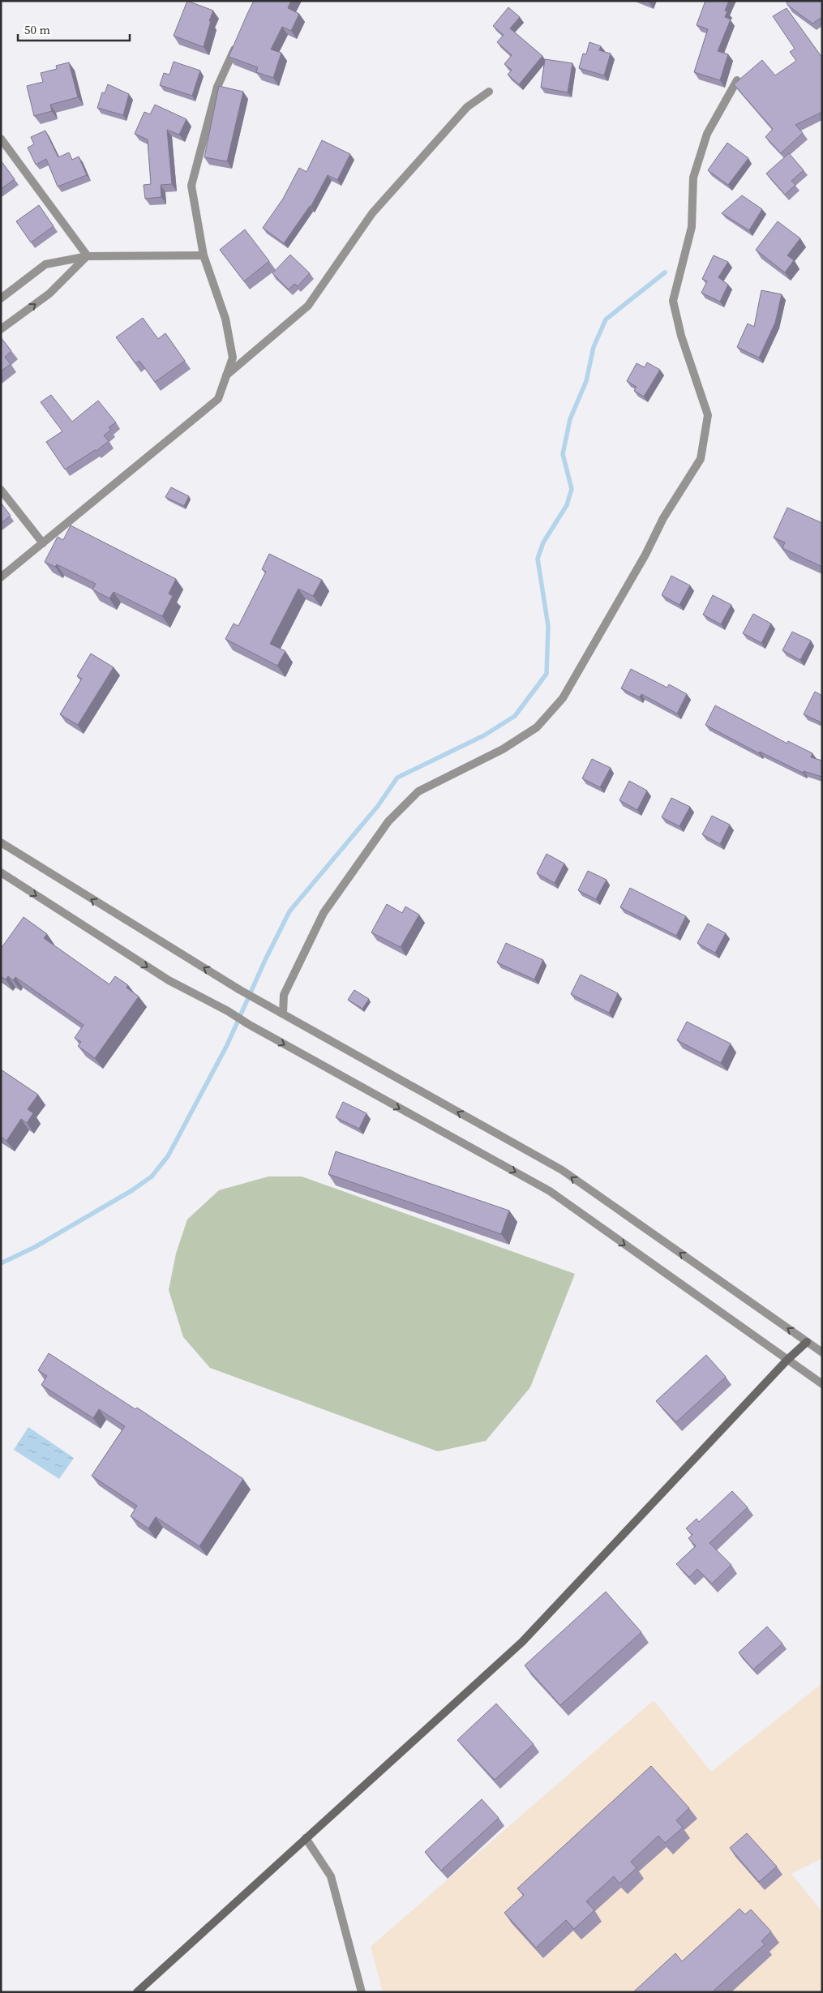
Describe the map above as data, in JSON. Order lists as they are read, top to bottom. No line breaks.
{"scale_bar":"50 m"}
